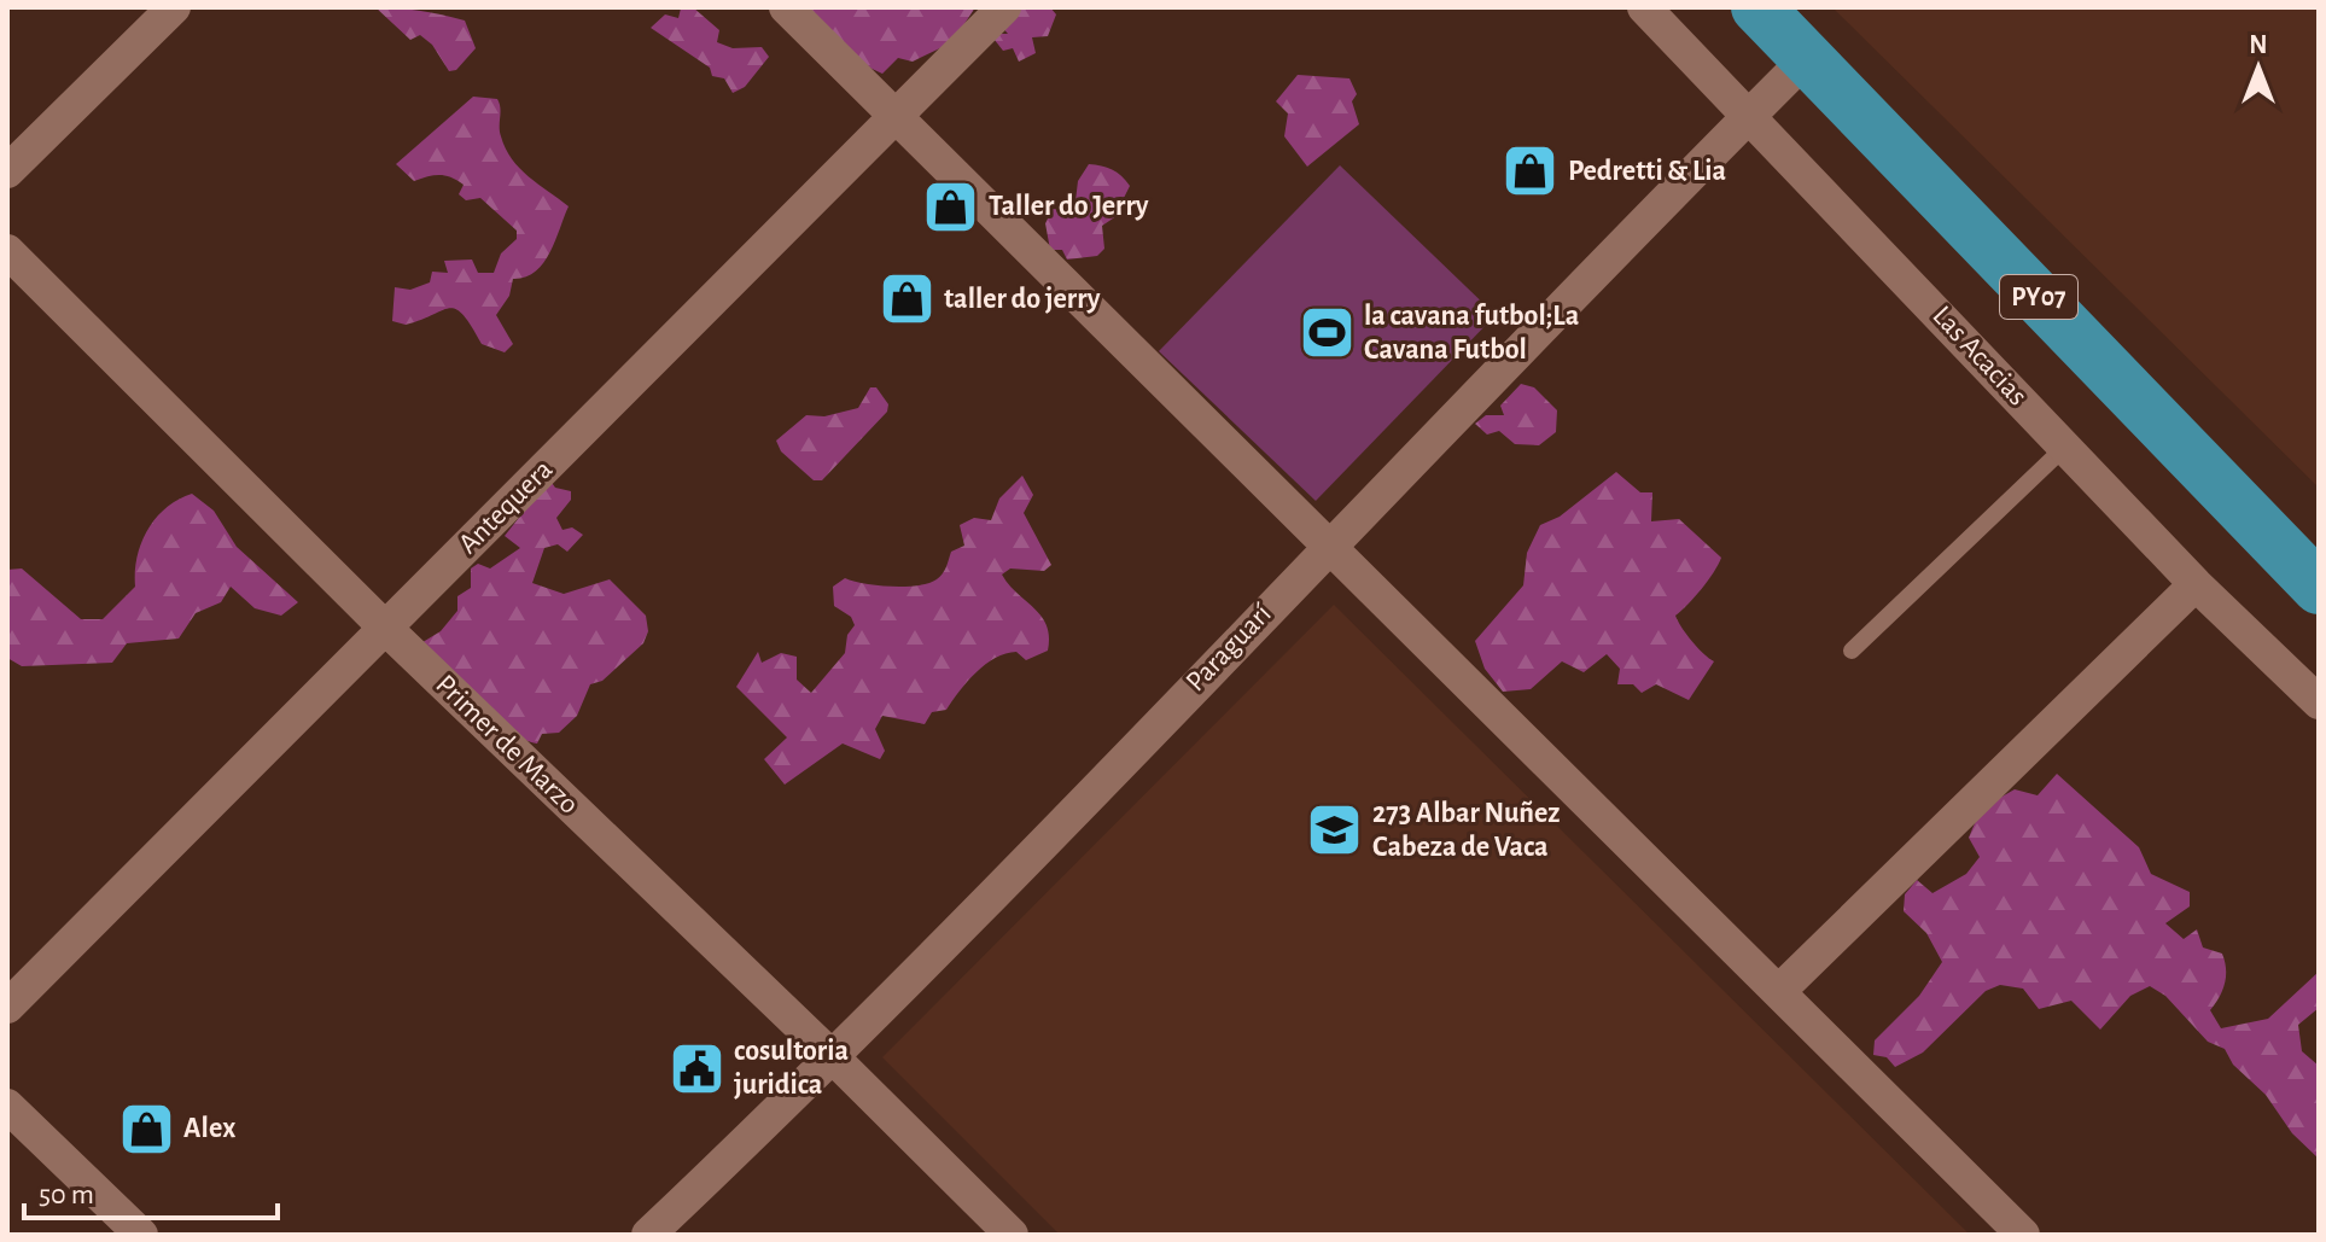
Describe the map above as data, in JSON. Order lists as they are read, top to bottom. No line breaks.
{"streets":{"highway":["PY07"],"street":["Las Acacias","Antequera","Paraguarí","Primer de Marzo"]},"crossings":[["PY07","Paraguarí"],["Las Acacias","Paraguarí"],["Antequera","Primer de Marzo"],["Paraguarí","Primer de Marzo"]],"places":{"shop":["Pedretti & Lia","Taller do Jerry","taller do jerry","Alex"],"sports":["la cavana futbol;La Cavana Futbol"],"school or university":["273 Albar Nuñez Cabeza de Vaca"],"public building":["cosultoria juridica"]},"scale_bar":"50 m","north":"top"}
